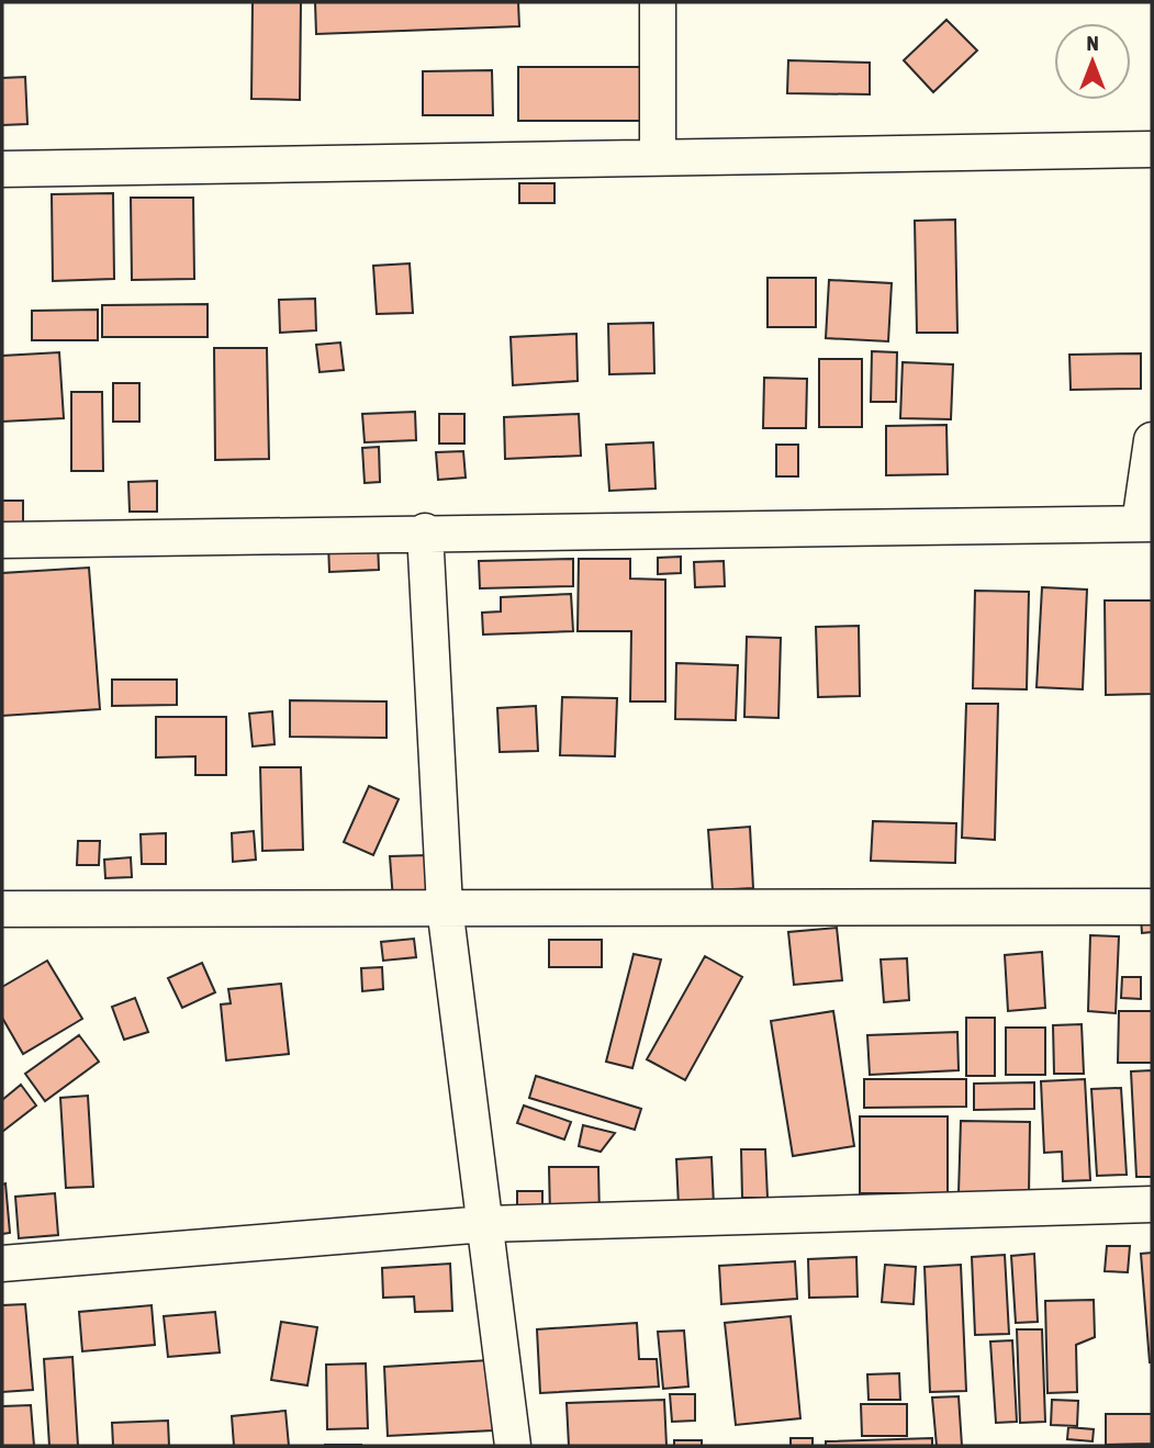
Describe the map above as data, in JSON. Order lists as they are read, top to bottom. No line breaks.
{"north":"top"}
